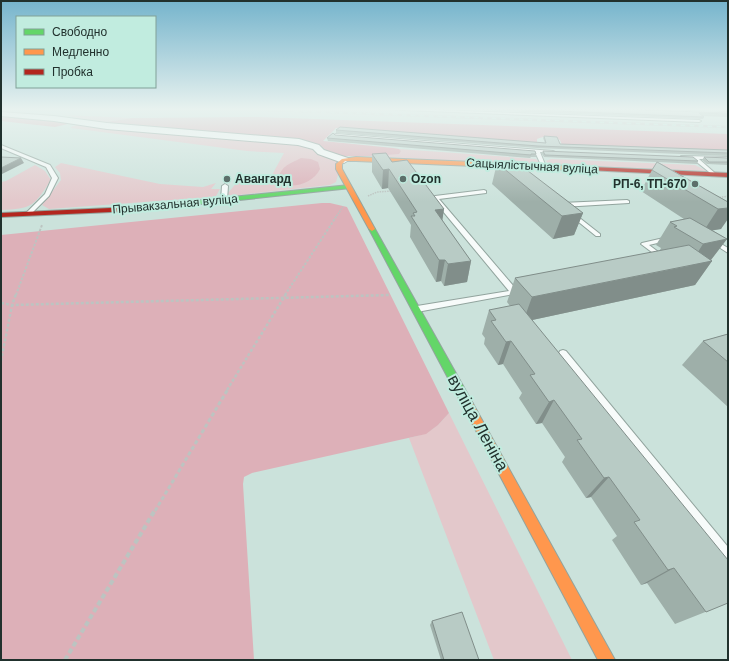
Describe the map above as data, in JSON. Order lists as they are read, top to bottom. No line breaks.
{"streets":{"street":["Сацыялістычная вуліца","Прывакзальная вуліца","вуліца Леніна"]},"crossings":[["Прывакзальная вуліца","вуліца Леніна"]],"places":["Авангард","Ozon","РП-6, ТП-670"],"legend":["Свободно","Медленно","Пробка"]}
